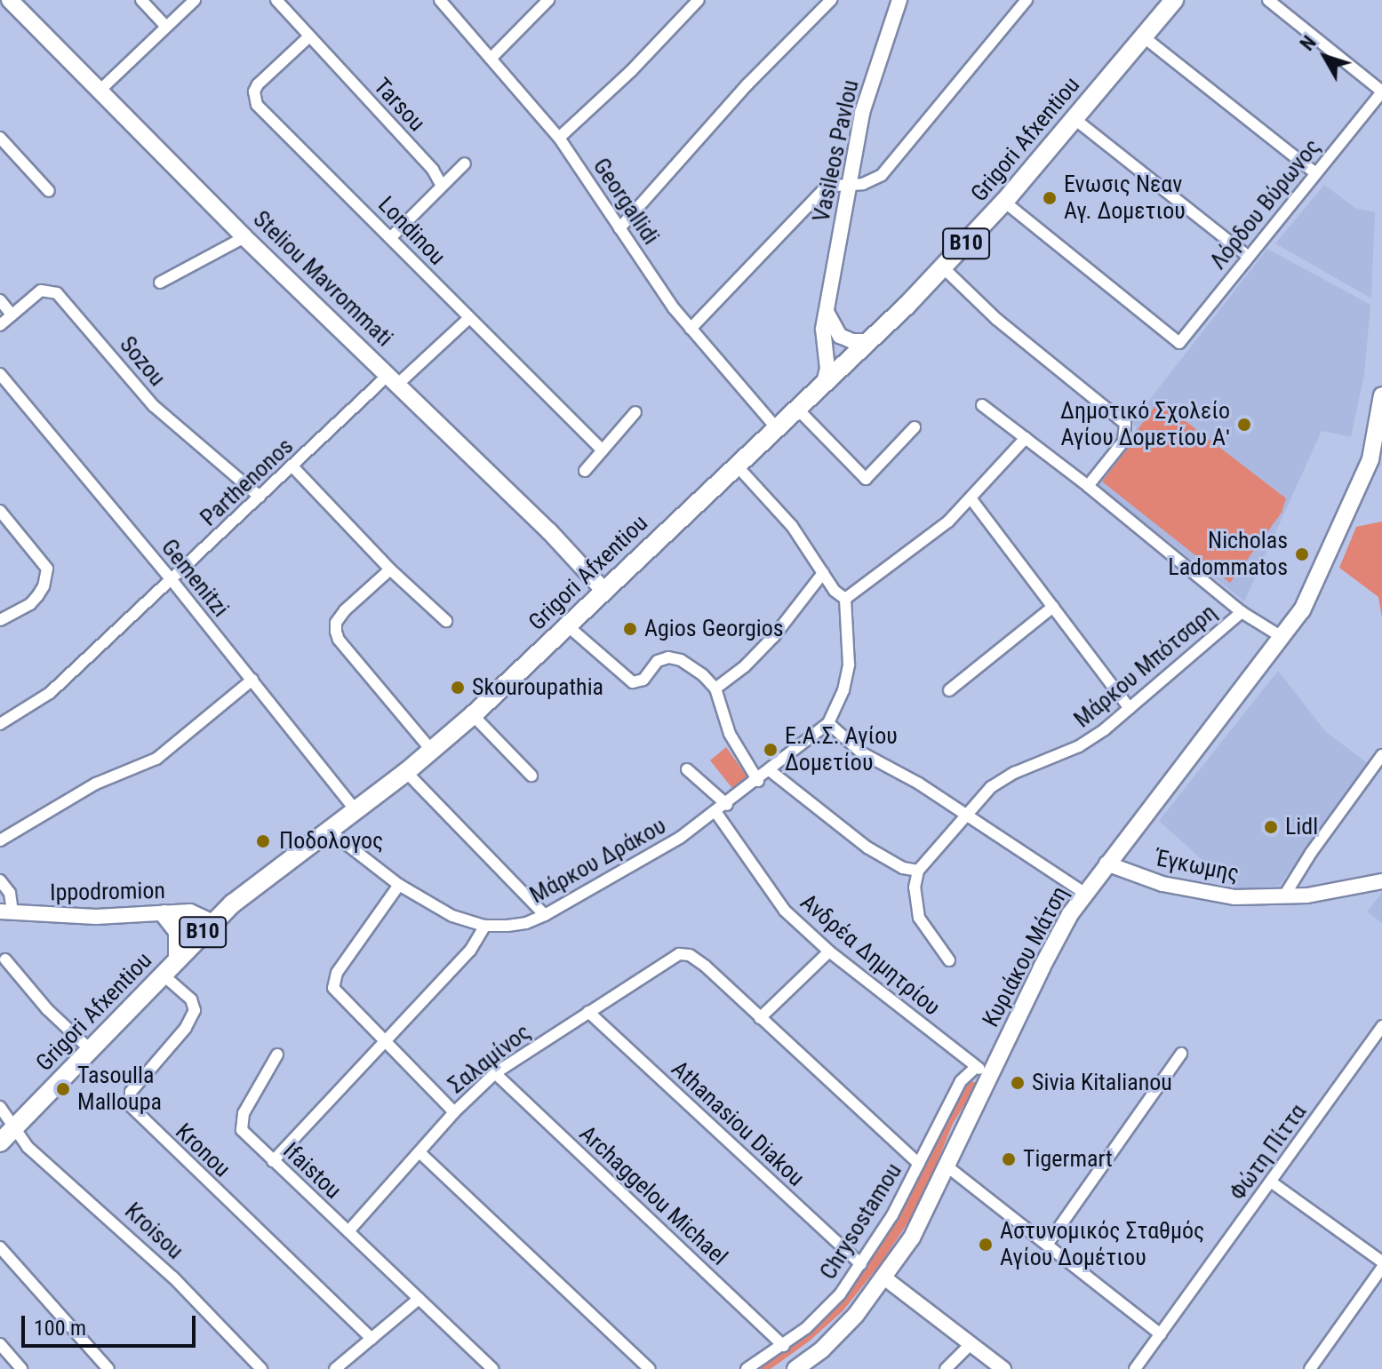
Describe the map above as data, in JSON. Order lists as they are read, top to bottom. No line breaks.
{"streets":{"main road":["Grigori Afxentiou","B10","Steliou Mavrommati","Κυριάκου Μάτση"],"street":["Tarsou","Vasileos Pavlou","Georgallidi","Λόρδου Βύρωνος","Londinou","Sozou","Parthenonos","Gemenitzi","Μάρκου Μπότσαρη","Μάρκου Δράκου","Έγκωμης","Ippodromion","Ανδρέα Δημητρίου","Σαλαμίνος","Athanasiou Diakou","Kronou","Φώτη Πίττα","Ifaistou","Archaggelou Michael","Chrysostamou","Kroisou"]},"crossings":[["Tarsou","Londinou"],["Grigori Afxentiou","Vasileos Pavlou"],["Grigori Afxentiou","Georgallidi"],["Grigori Afxentiou","Λόρδου Βύρωνος"],["Grigori Afxentiou","Steliou Mavrommati"],["Grigori Afxentiou","Gemenitzi"],["Grigori Afxentiou","Μάρκου Δράκου"],["Grigori Afxentiou","Ippodromion"],["Grigori Afxentiou","Kronou"],["Grigori Afxentiou","Kroisou"],["Londinou","Parthenonos"],["Steliou Mavrommati","Parthenonos"],["Sozou","Parthenonos"],["Parthenonos","Gemenitzi"],["Μάρκου Δράκου","Ανδρέα Δημητρίου"],["Έγκωμης","Κυριάκου Μάτση"],["Ανδρέα Δημητρίου","Κυριάκου Μάτση"],["Ανδρέα Δημητρίου","Chrysostamou"],["Σαλαμίνος","Athanasiou Diakou"],["Σαλαμίνος","Ifaistou"],["Σαλαμίνος","Archaggelou Michael"],["Athanasiou Diakou","Chrysostamou"],["Archaggelou Michael","Chrysostamou"]],"places":["Ενωσις Νεαν Αγ. Δομετιου","Δημοτικό Σχολείο Αγίου Δομετίου Αʹ","Nicholas Ladommatos","Agios Georgios","Skouroupathia","Ε.Α.Σ. Αγίου Δομετίου","Lidl","Ποδολογος","Sivia Kitalianou","Tasoulla Malloupa","Tigermart","Αστυνομικός Σταθμός Αγίου Δομέτιου"],"scale_bar":"100 m","north":"top left"}
